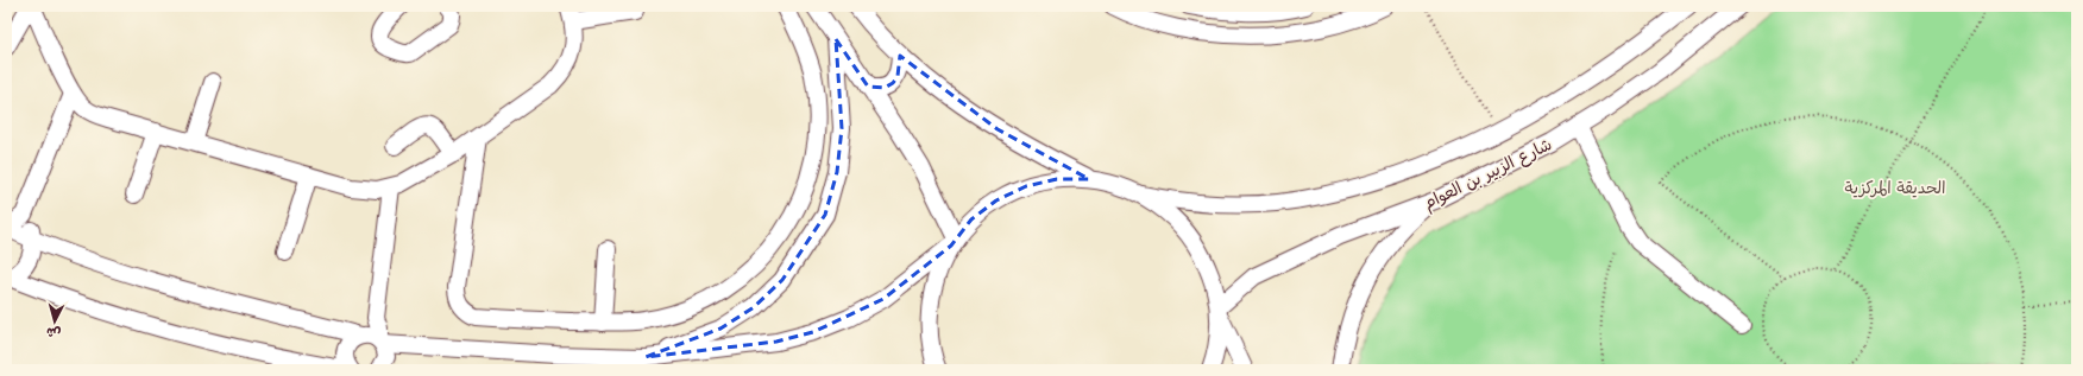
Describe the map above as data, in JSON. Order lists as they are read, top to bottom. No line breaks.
{"streets":{"street":["شارع الزبير بن العوام"]},"parks":["الحديقة المركزية"],"north":"bottom"}
